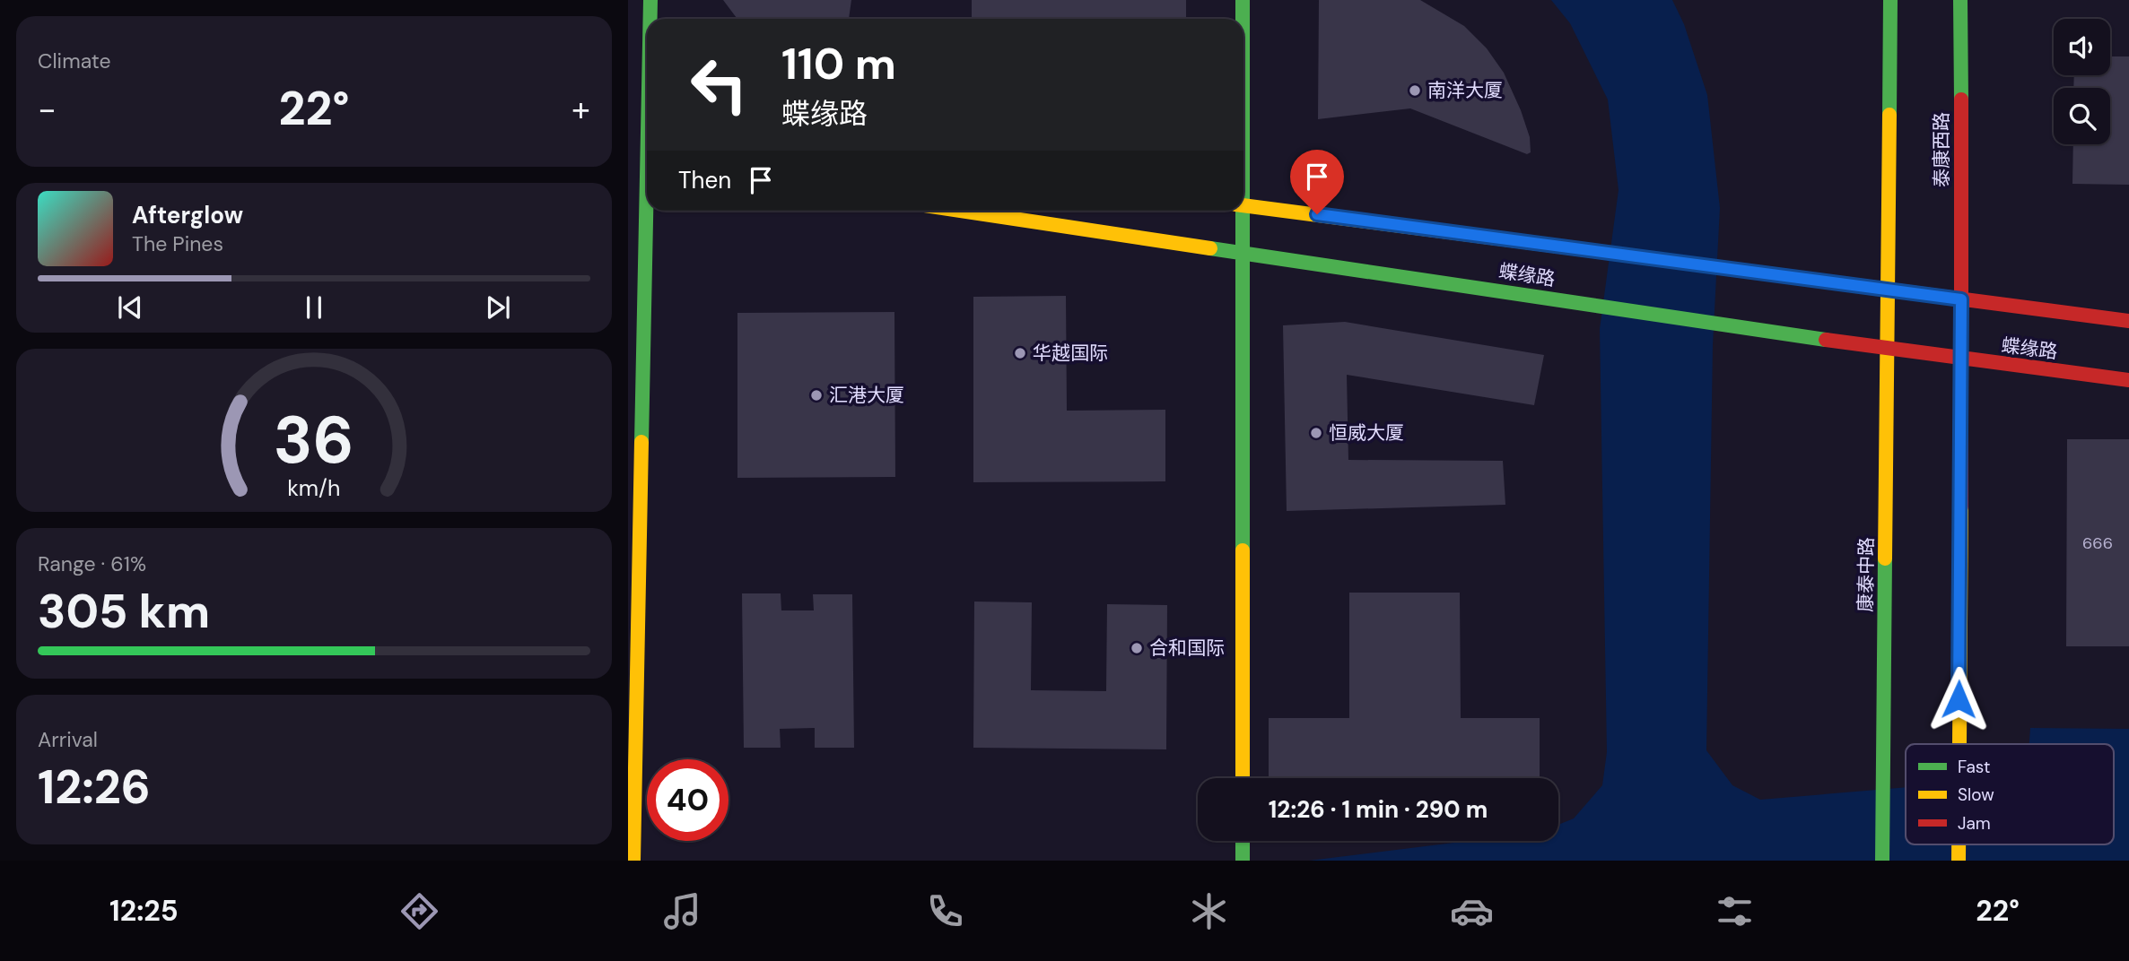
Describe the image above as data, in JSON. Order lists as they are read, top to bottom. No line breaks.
{"streets":{"street":["泰康西路","蝶缘路","康泰中路"]},"crossings":[["泰康西路","蝶缘路"],["蝶缘路","康泰中路"]],"places":["南洋大厦","华越国际","汇港大厦","恒威大厦","合和国际"],"house_numbers":["666"],"legend":["Fast","Slow","Jam"],"page":{"tile":["Climate",["Range · 61%","305 km"],["Arrival","12:26"]],"turn":["110 m","蝶缘路"],"heat":["−","22°","+"],"then":"Then","song":["Afterglow","The Pines"],"limit":"40","trip":"12:26 · 1 min · 290 m","tabs":["12:25","22°"],"gauge":["36","km/h"]}}
